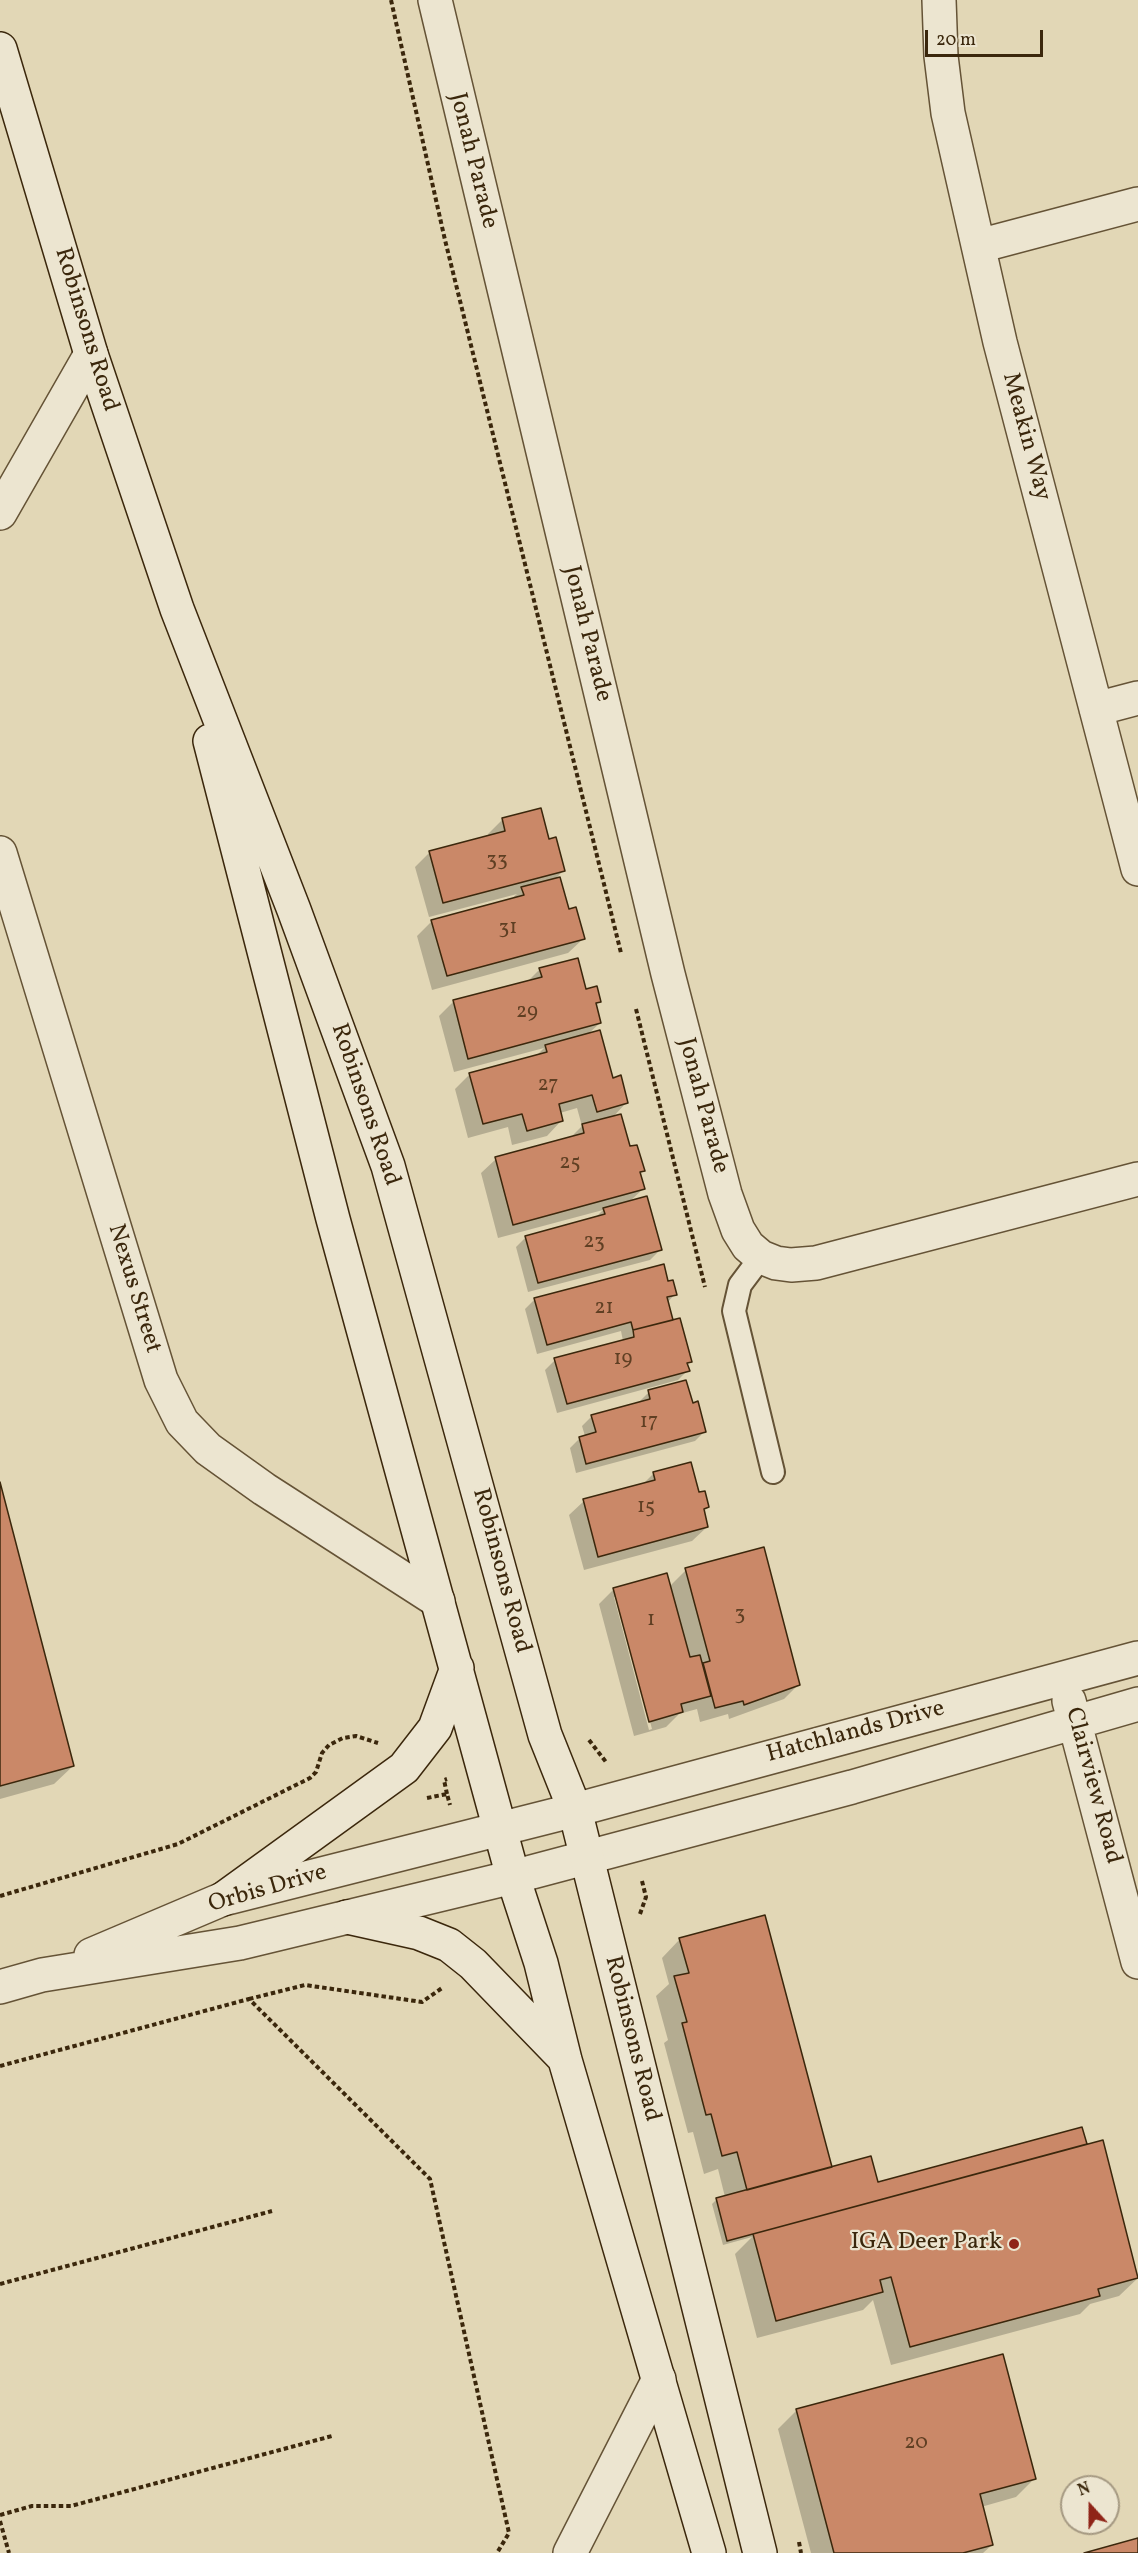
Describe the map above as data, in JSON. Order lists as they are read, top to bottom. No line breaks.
{"streets":{"street":["Jonah Parade","Robinsons Road","Meakin Way","Nexus Street","Hatchlands Drive","Clairview Road","Orbis Drive"]},"crossings":[["Robinsons Road","Nexus Street"],["Robinsons Road","Hatchlands Drive"],["Robinsons Road","Orbis Drive"],["Hatchlands Drive","Clairview Road"],["Hatchlands Drive","Orbis Drive"]],"places":["IGA Deer Park"],"house_numbers":["33","31","29","27","25","23","21","19","17","15","3","1","20"],"scale_bar":"20 m","north":"top"}
